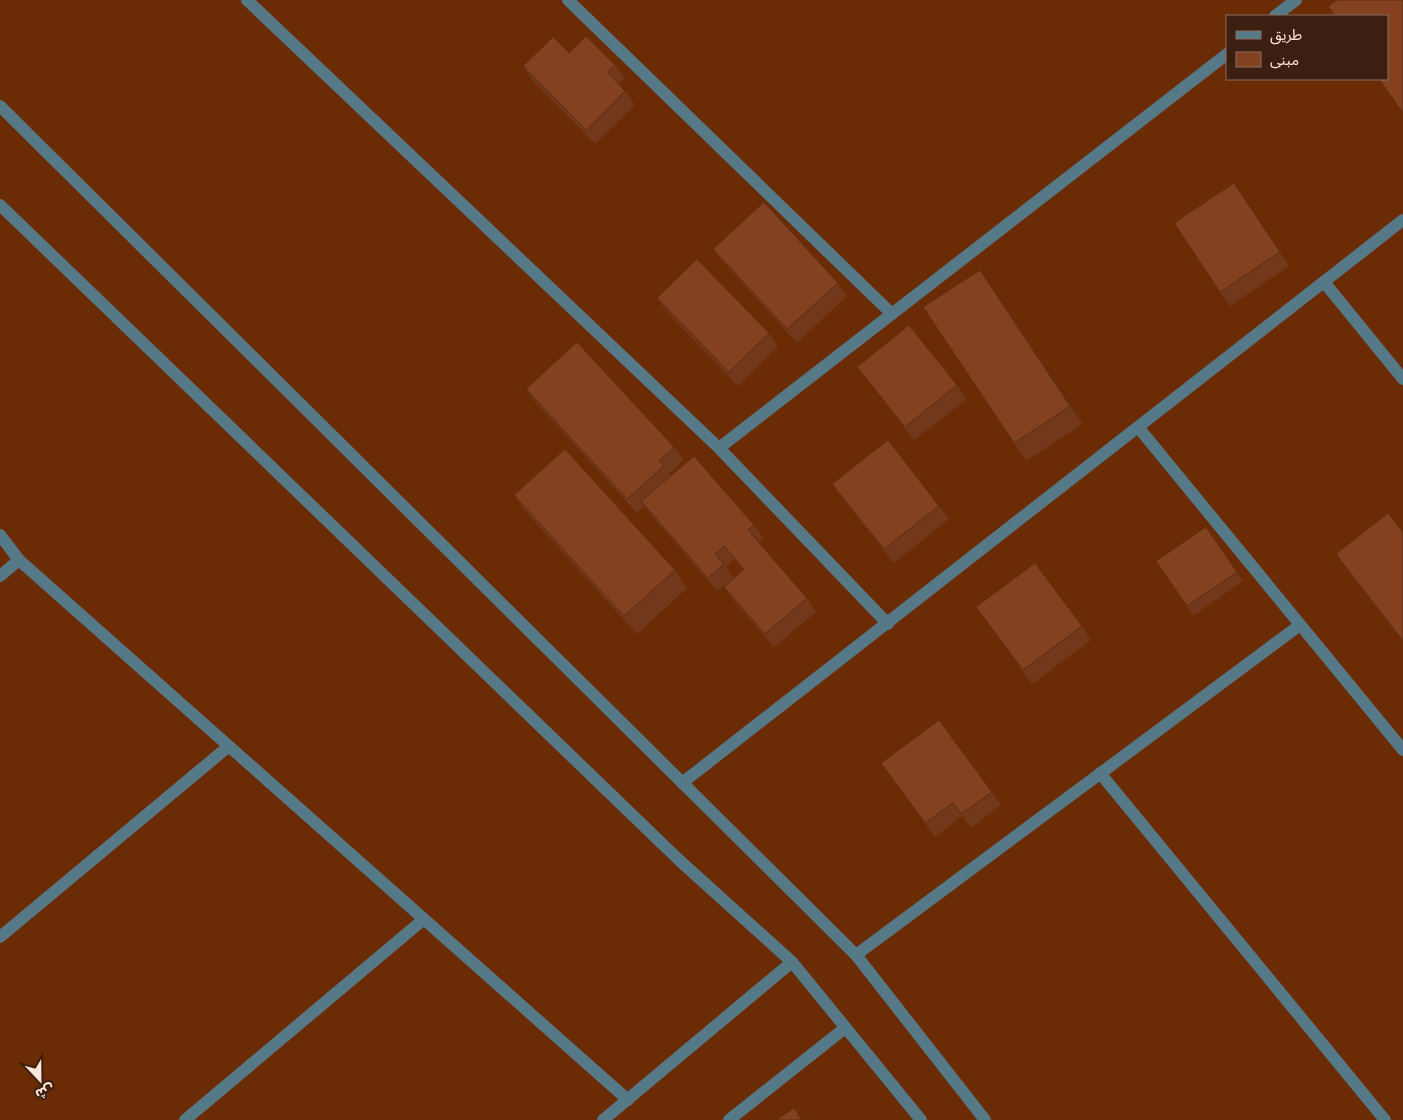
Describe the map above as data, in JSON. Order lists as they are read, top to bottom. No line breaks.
{"legend":["طريق","مبنى"],"north":"bottom"}
